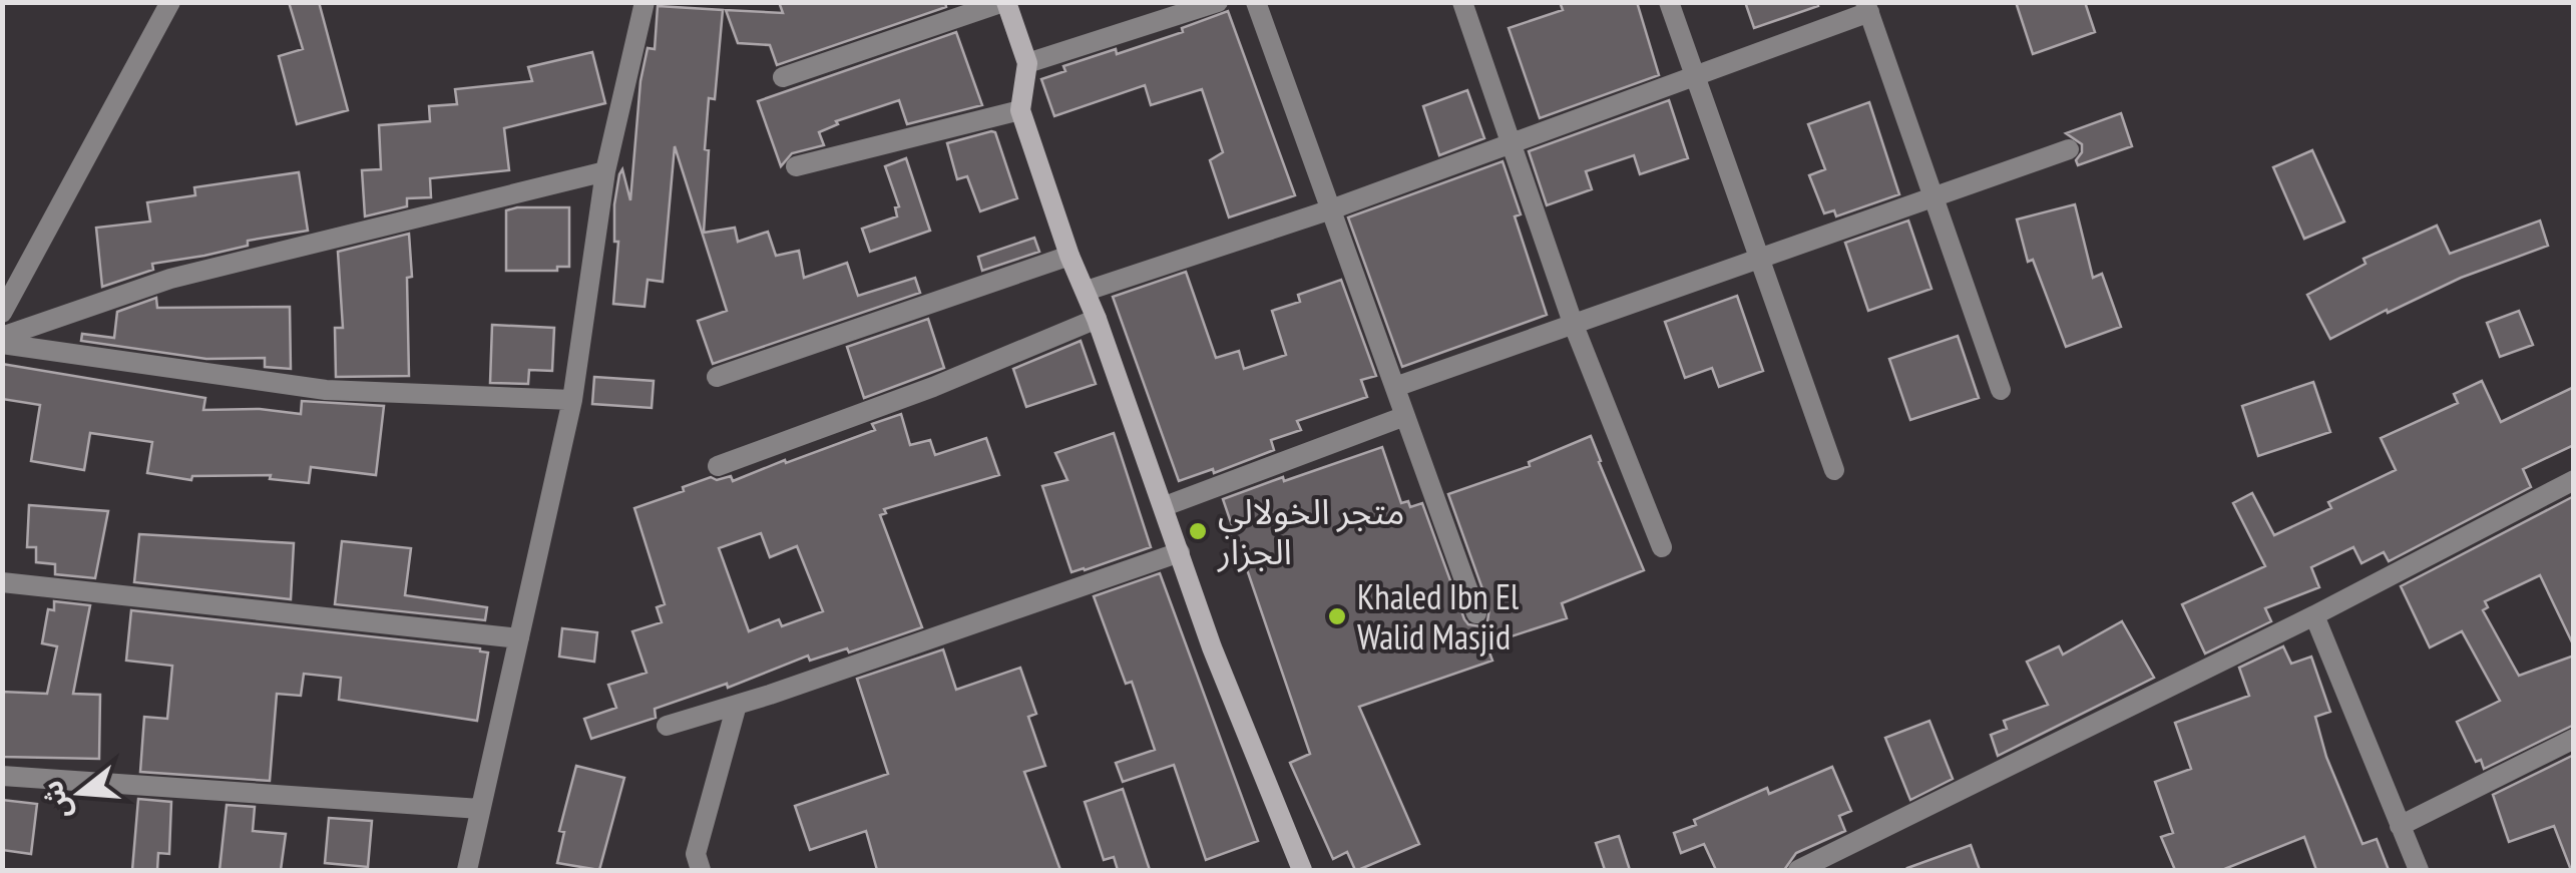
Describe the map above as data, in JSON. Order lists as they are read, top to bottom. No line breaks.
{"places":["متجر الخولالي الجزار","Khaled Ibn El Walid Masjid"],"north":"left"}
